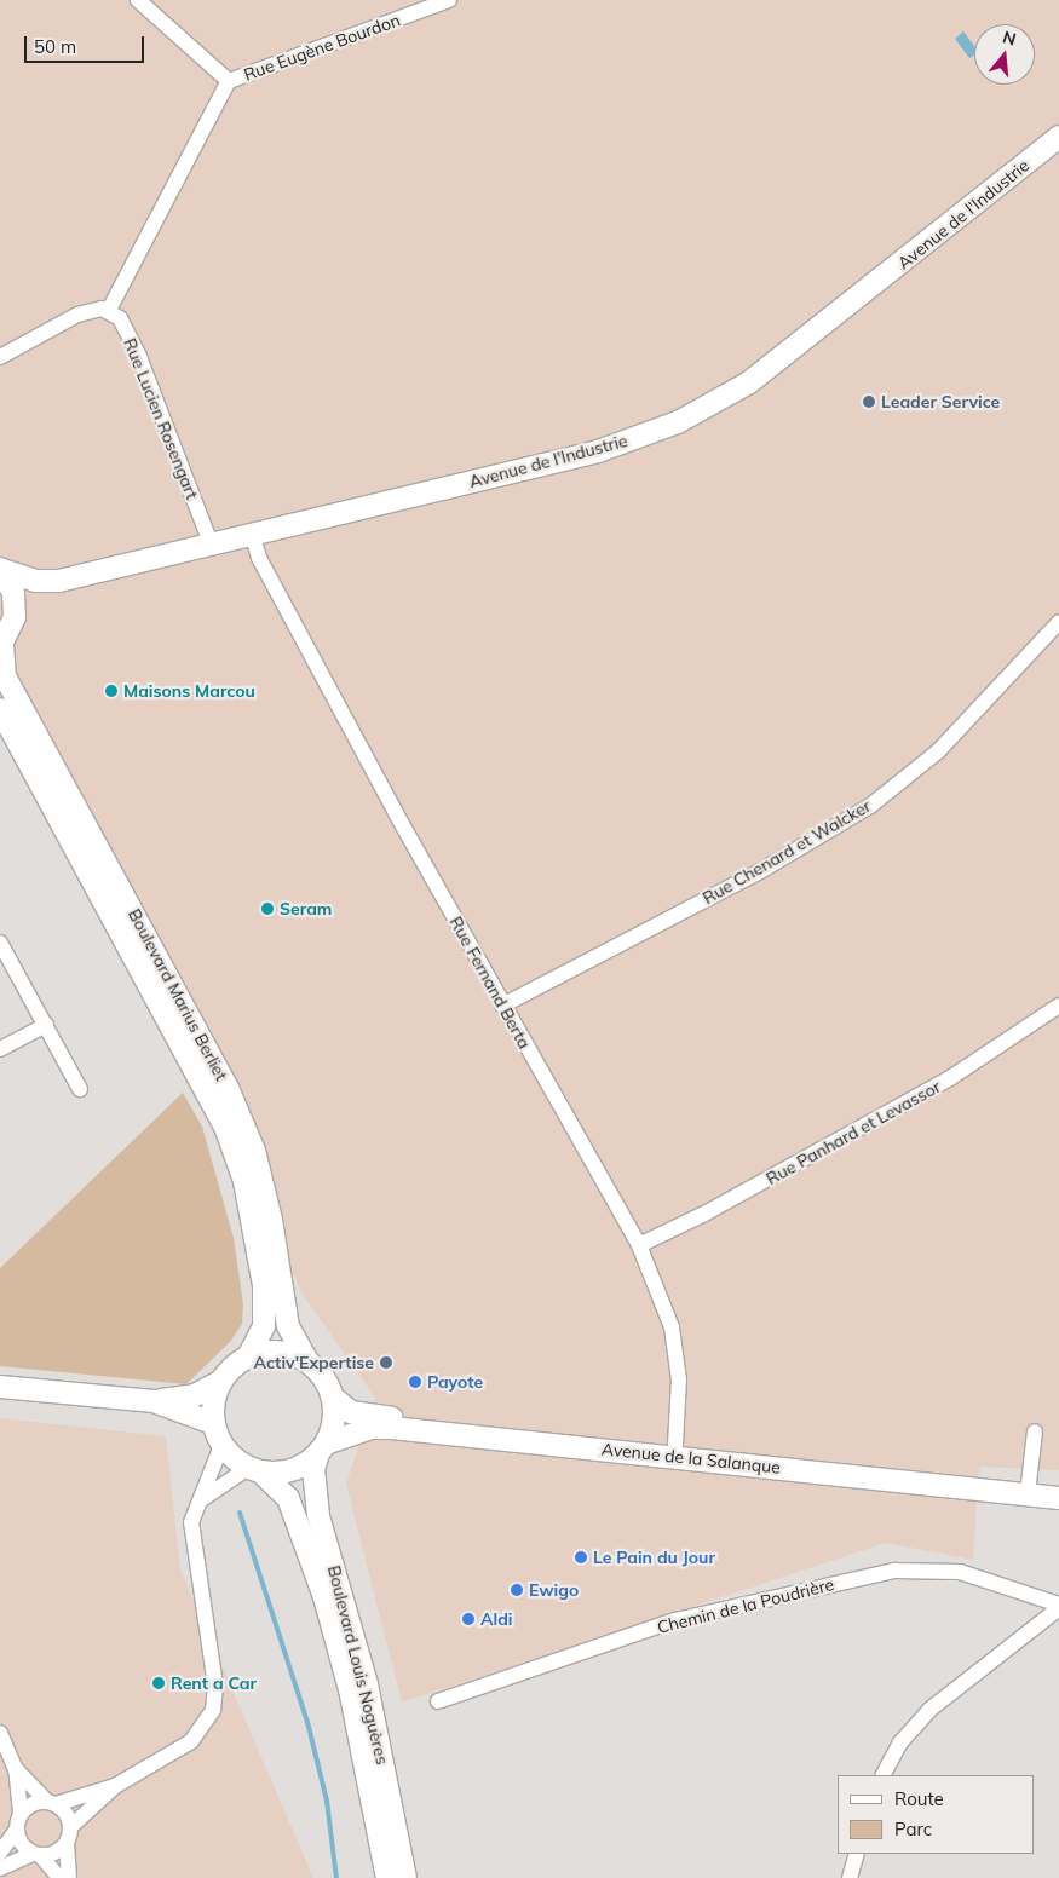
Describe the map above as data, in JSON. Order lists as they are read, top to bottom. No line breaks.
{"streets":{"main road":["Avenue de l'Industrie","Boulevard Marius Berliet","Avenue de la Salanque","Boulevard Louis Noguères"],"street":["Rue Eugène Bourdon","Rue Lucien Rosengart","Rue Chenard et Walcker","Rue Fernand Berta","Rue Panhard et Levassor","Chemin de la Poudrière"]},"crossings":[["Avenue de l'Industrie","Rue Lucien Rosengart"],["Avenue de l'Industrie","Rue Fernand Berta"],["Rue Chenard et Walcker","Rue Fernand Berta"],["Rue Fernand Berta","Rue Panhard et Levassor"],["Rue Fernand Berta","Avenue de la Salanque"],["Boulevard Marius Berliet","Avenue de la Salanque"],["Boulevard Marius Berliet","Boulevard Louis Noguères"],["Avenue de la Salanque","Boulevard Louis Noguères"]],"places":["Leader Service","Maisons Marcou","Seram","Activ'Expertise","Payote","Le Pain du Jour","Ewigo","Aldi","Rent a Car"],"legend":["Route","Parc"],"scale_bar":"50 m","north":"top"}
